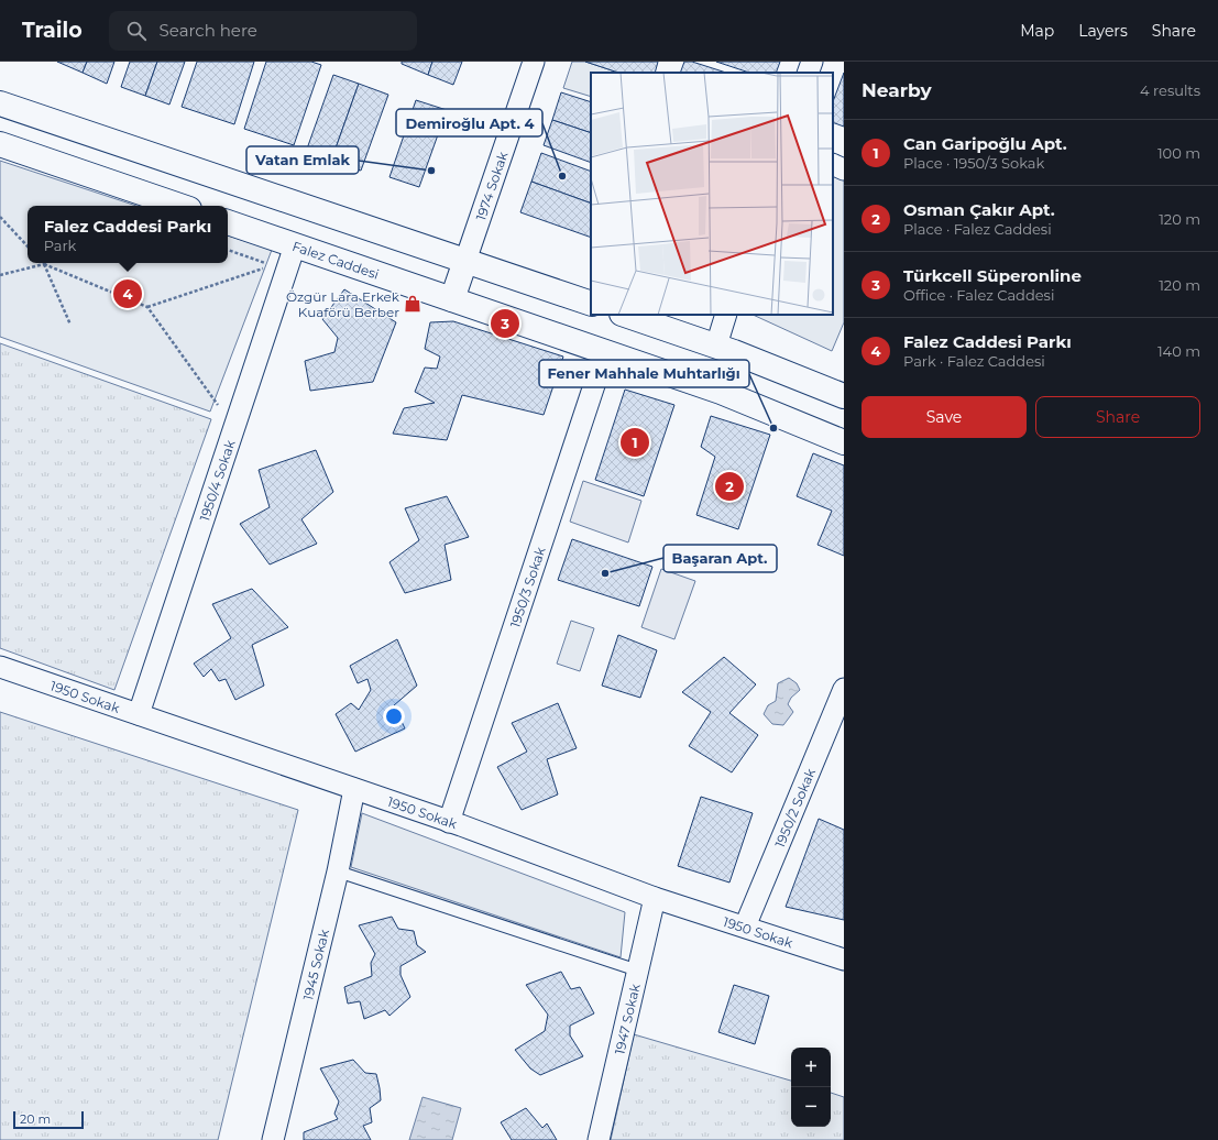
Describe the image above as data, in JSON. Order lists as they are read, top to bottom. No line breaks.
{"streets":{"street":["1974 Sokak","Falez Caddesi","1950/4 Sokak","1950/3 Sokak","1950 Sokak","1950/2 Sokak","1945 Sokak","1947 Sokak"]},"crossings":[["Falez Caddesi","1950/4 Sokak"],["Falez Caddesi","1950/3 Sokak"],["1950/4 Sokak","1950 Sokak"],["1950/3 Sokak","1950 Sokak"],["1950 Sokak","1950/2 Sokak"],["1950 Sokak","1945 Sokak"],["1950 Sokak","1947 Sokak"]],"places":{"other":["Vatan Emlak","Demiroğlu Apt. 4","Fener Mahhale Muhtarlığı","Başaran Apt."],"shop":["Özgür Lara Erkek Kuaförü Berber"]},"scale_bar":"20 m","page":{"header":"Trailo","search":"Search here","nav":["Map","Layers","Share"],"heading":["Nearby","4 results"],"list":[{"mark":"1","name":"Can Garipoğlu Apt.","note":"Place · 1950/3 Sokak","value":"100 m"},{"mark":"2","name":"Osman Çakır Apt.","note":"Place · Falez Caddesi","value":"120 m"},{"mark":"3","name":"Türkcell Süperonline","note":"Office · Falez Caddesi","value":"120 m"},{"mark":"4","name":"Falez Caddesi Parkı","note":"Park · Falez Caddesi","value":"140 m"}],"popup":["Falez Caddesi Parkı","Park"],"pins":["4","3","1","2"],"buttons":["Save","Share"],"map_buttons":["+","−"],"scale":"20 m"}}
